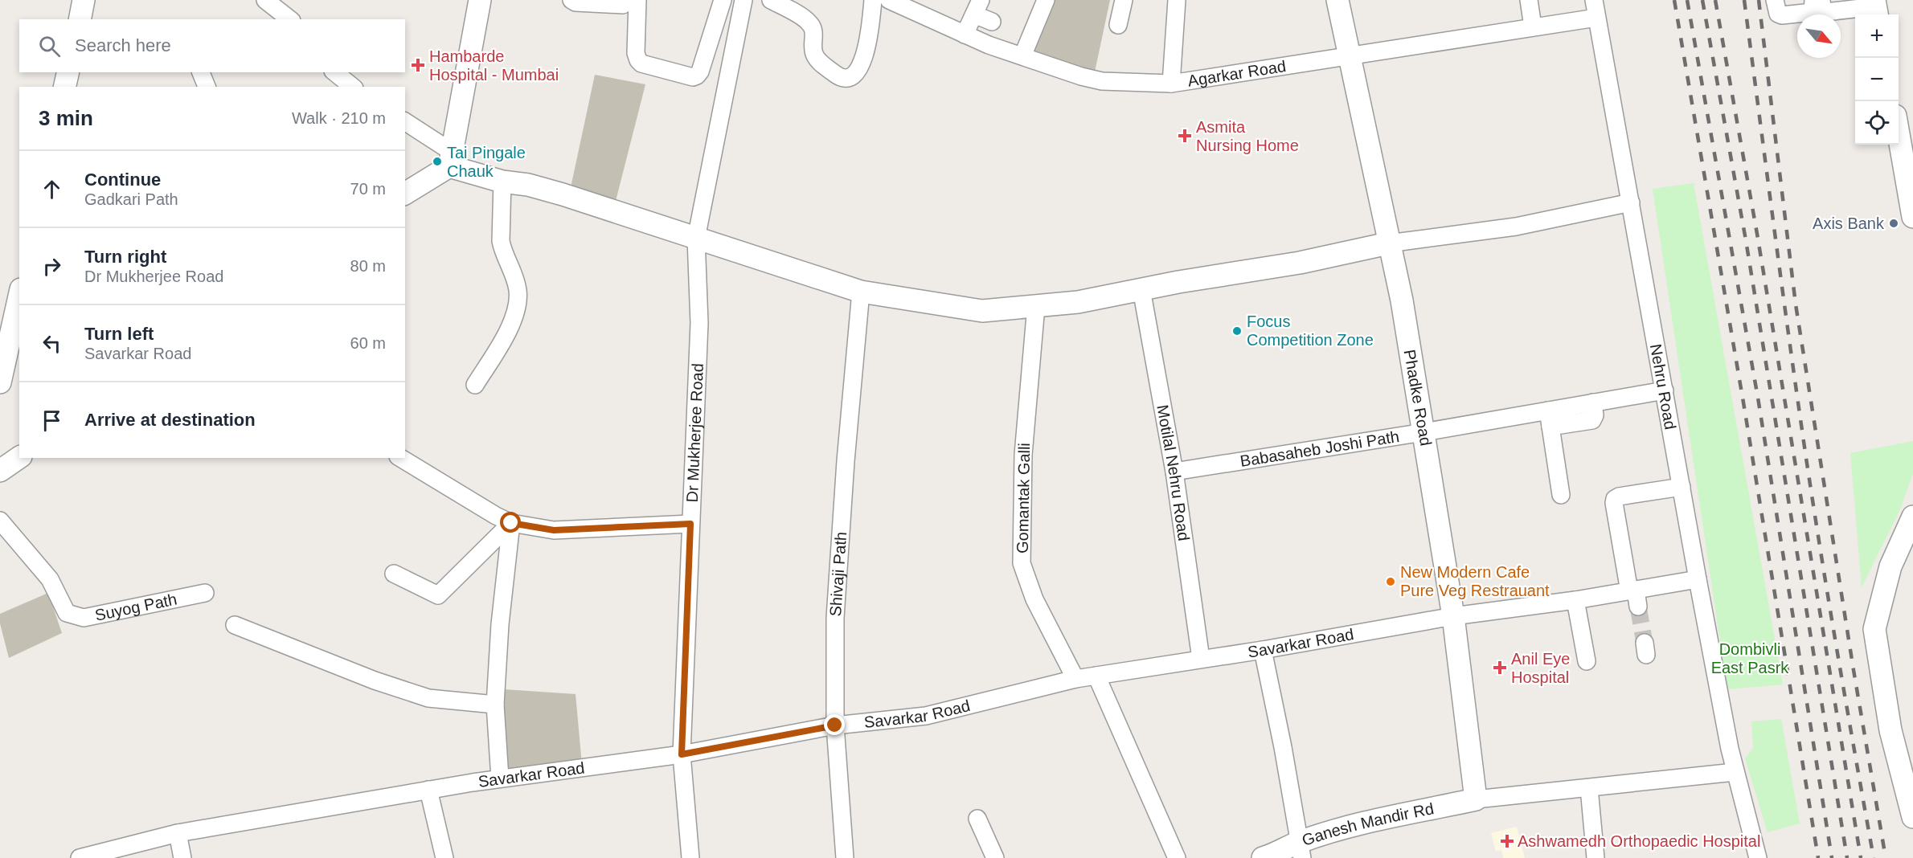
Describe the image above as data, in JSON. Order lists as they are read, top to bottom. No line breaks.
{"streets":{"street":["Agarkar Road","Nehru Road","Phadke Road","Dr Mukherjee Road","Babasaheb Joshi Path","Motilal Nehru Road","Gomantak Galli","Shivaji Path","Suyog Path","Savarkar Road","Ganesh Mandir Rd"]},"crossings":[["Agarkar Road","Nehru Road"],["Agarkar Road","Phadke Road"],["Nehru Road","Babasaheb Joshi Path"],["Nehru Road","Savarkar Road"],["Phadke Road","Babasaheb Joshi Path"],["Phadke Road","Savarkar Road"],["Phadke Road","Ganesh Mandir Rd"],["Dr Mukherjee Road","Savarkar Road"],["Babasaheb Joshi Path","Motilal Nehru Road"],["Motilal Nehru Road","Savarkar Road"],["Gomantak Galli","Savarkar Road"],["Shivaji Path","Savarkar Road"]],"parks":["Dombivli East Pasrk"],"places":{"health":["Hambarde Hospital - Mumbai","Asmita Nursing Home","Anil Eye Hospital","Ashwamedh Orthopaedic Hospital"],"other":["Tai Pingale Chauk","Axis Bank","Focus Competition Zone","New Modern Cafe Pure Veg Restrauant"]},"north":"bottom right","page":{"map_buttons":["+","−"],"search":"Search here","heading":["3 min","Walk · 210 m"],"list":[["Continue","Gadkari Path","70 m"],["Turn right","Dr Mukherjee Road","80 m"],["Turn left","Savarkar Road","60 m"],"Arrive at destination"]}}
